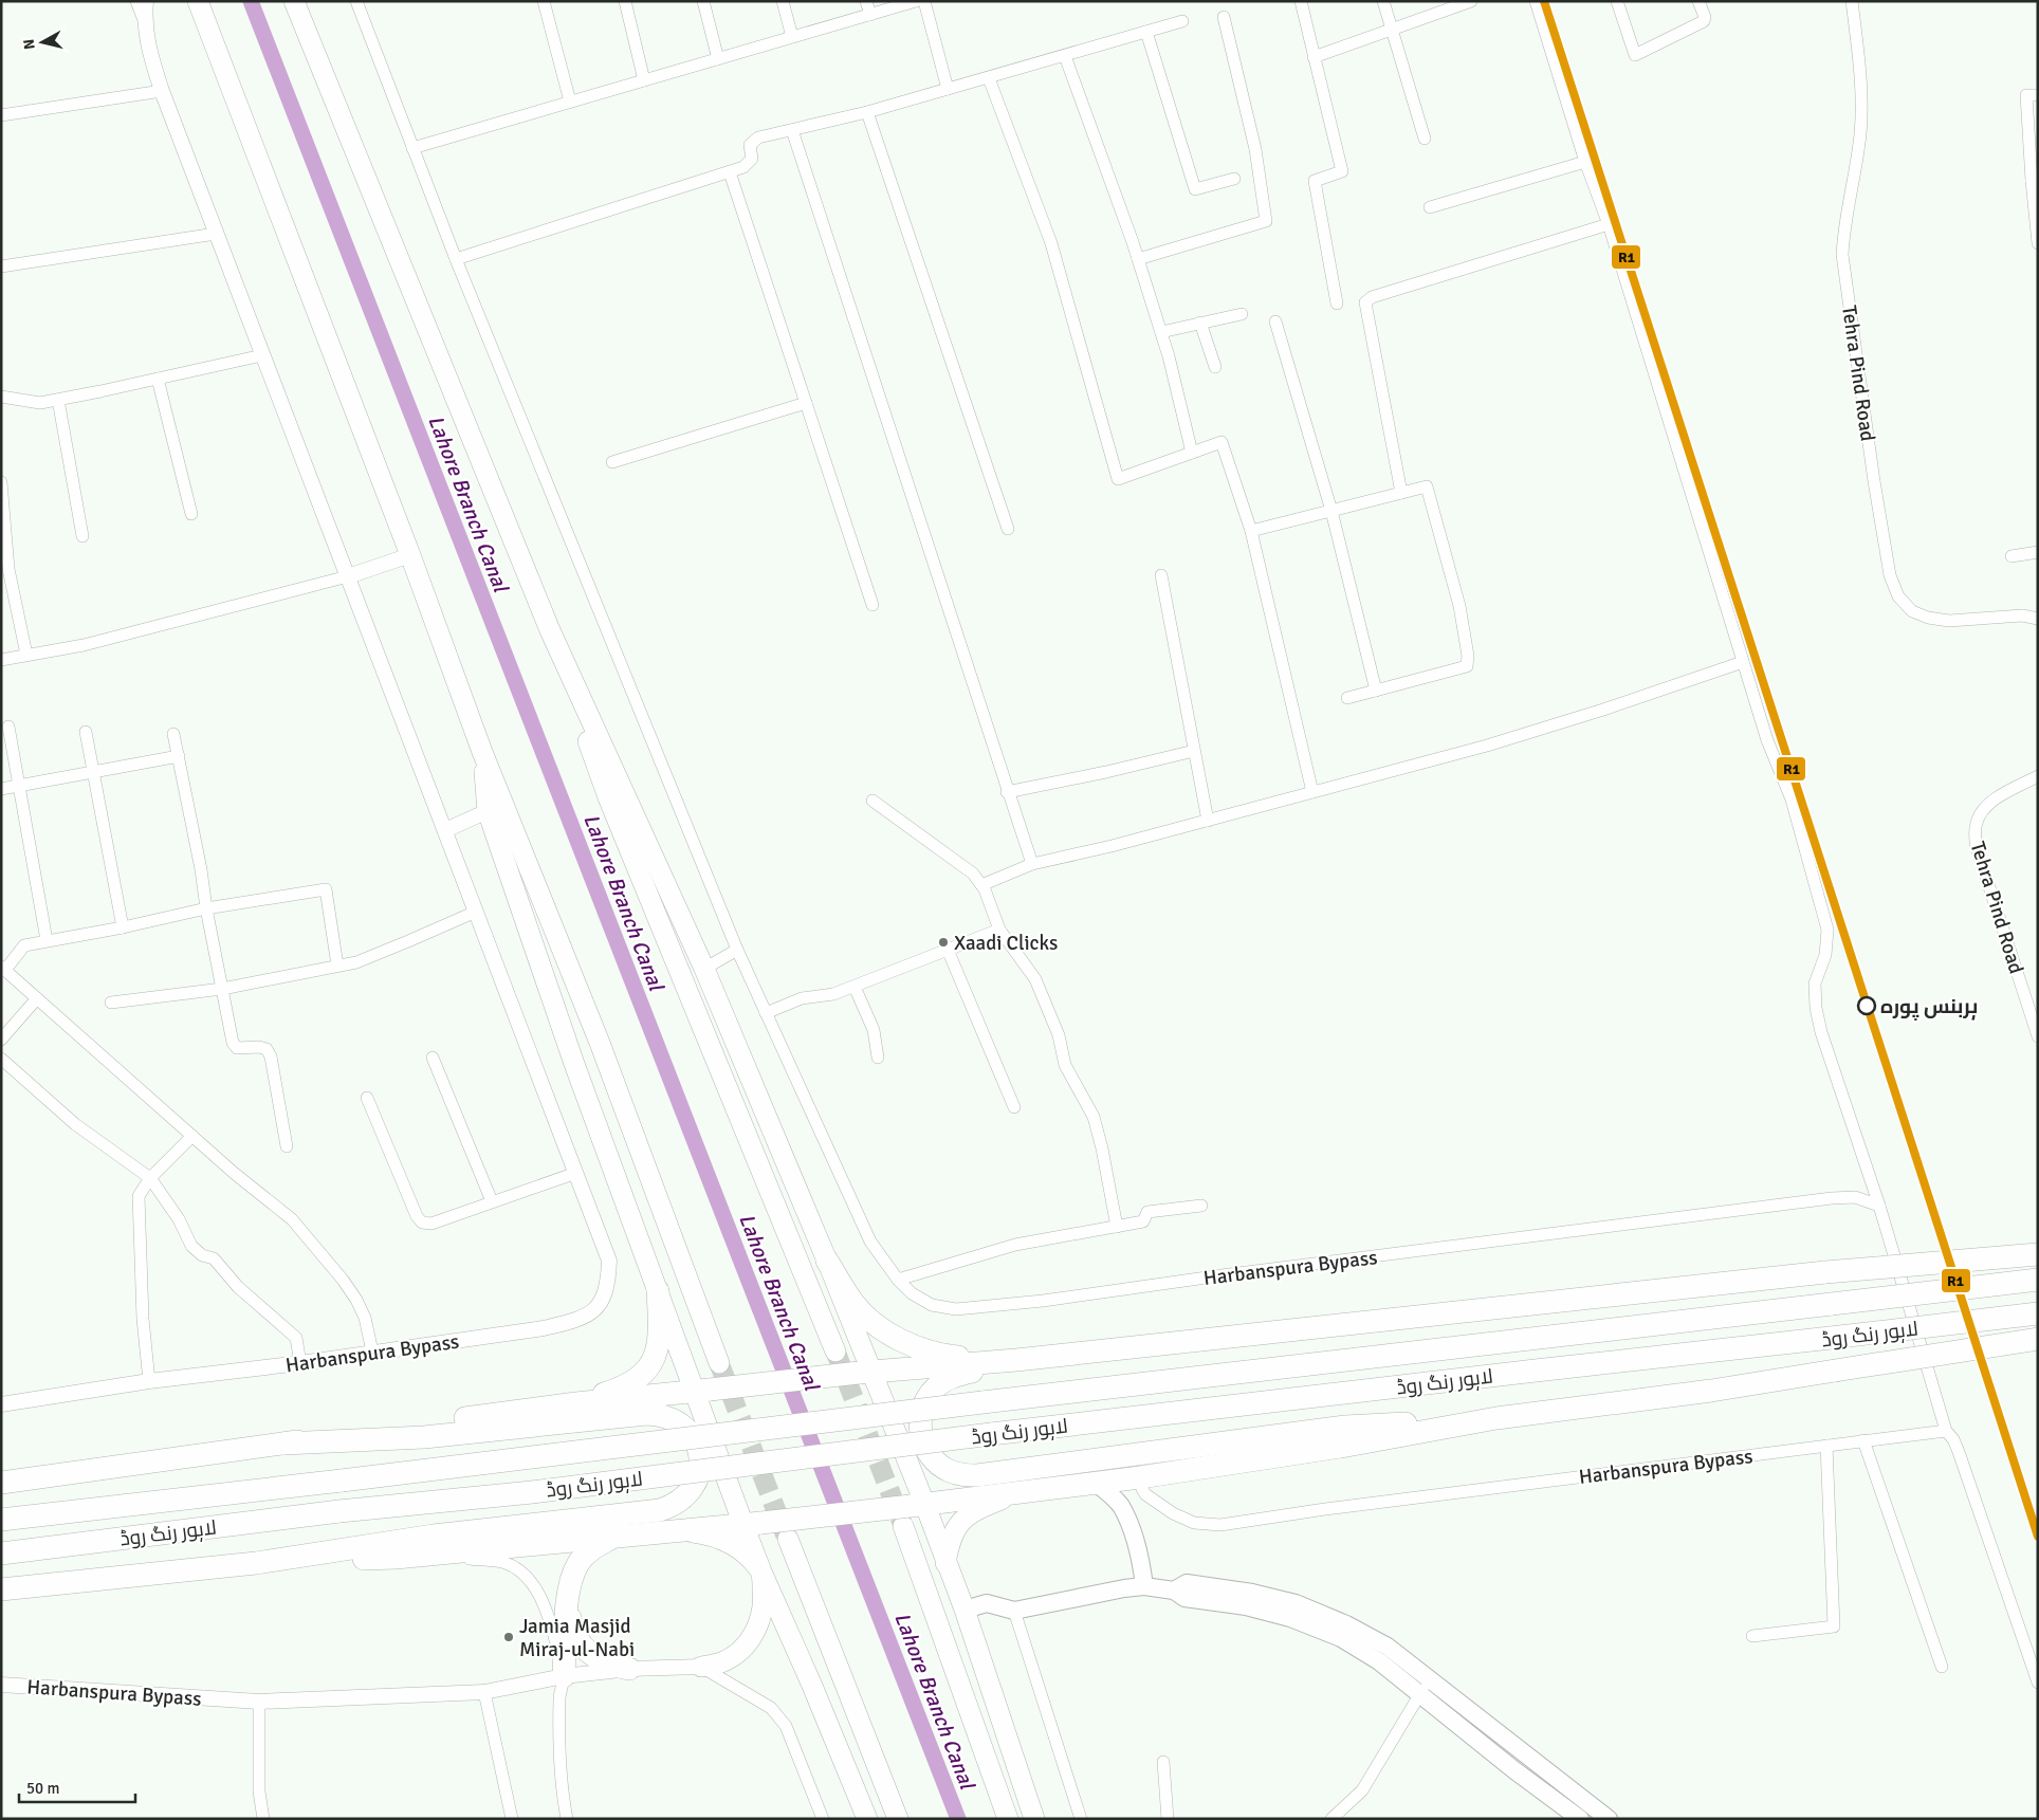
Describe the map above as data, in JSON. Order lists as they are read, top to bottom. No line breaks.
{"streets":{"highway":["لاہور رنگ روڈ"],"street":["Tehra Pind Road","Harbanspura Bypass"]},"water":["Lahore Branch Canal"],"places":["Xaadi Clicks","ہربنس پورہ","Jamia Masjid Miraj-ul-Nabi"],"lines":["transit line R1"],"scale_bar":"50 m","north":"left"}
